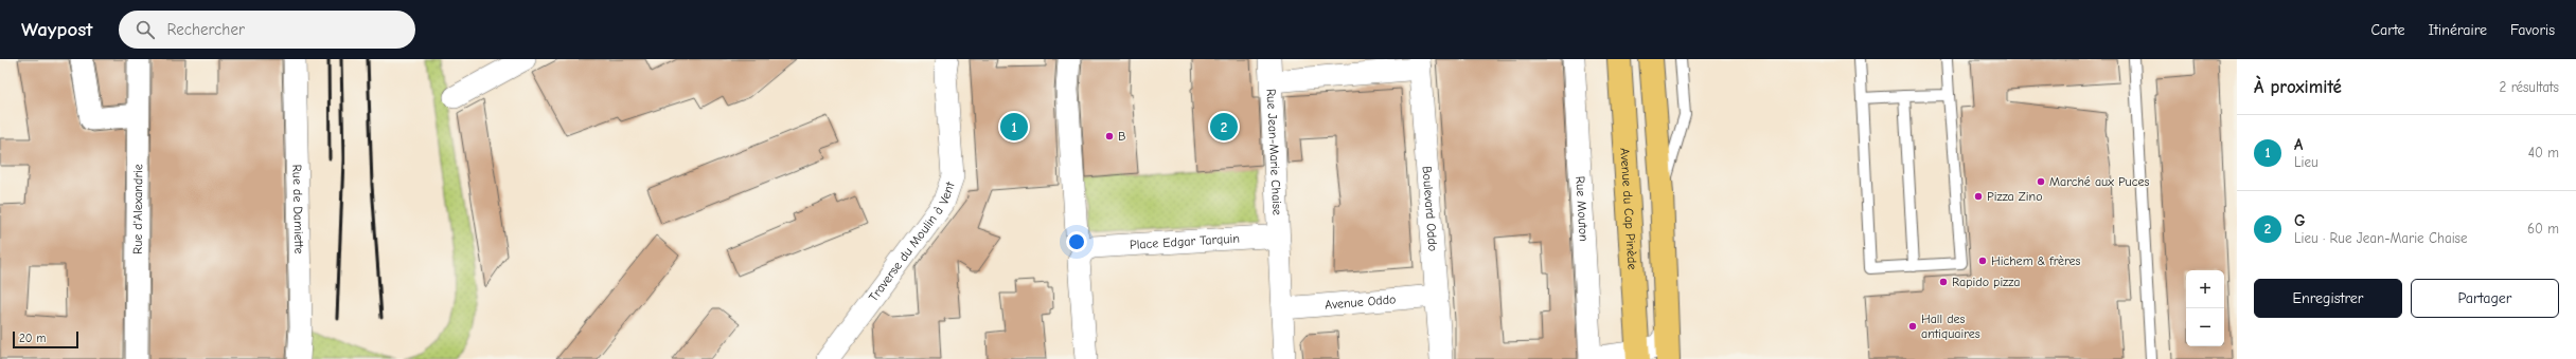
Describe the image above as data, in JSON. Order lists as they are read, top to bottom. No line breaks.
{"streets":{"main road":["Avenue du Cap Pinède"],"street":["Rue Jean-Marie Chaise","Rue d'Alexandrie","Rue de Damiette","Boulevard Oddo","Rue Mouton","Traverse du Moulin à Vent","Place Edgar Tarquin","Avenue Oddo"]},"crossings":[["Rue Jean-Marie Chaise","Place Edgar Tarquin"],["Boulevard Oddo","Avenue Oddo"]],"places":["B","Marché aux Puces","Pizza Zino","Hichem & frères","Rapido pizza","Hall des antiquaires"],"scale_bar":"20 m","page":{"header":"Waypost","search":"Rechercher","nav":["Carte","Itinéraire","Favoris"],"heading":["À proximité","2 résultats"],"pins":["1","2"],"list":[{"mark":"1","name":"A","note":"Lieu","value":"40 m"},{"mark":"2","name":"G","note":"Lieu · Rue Jean-Marie Chaise","value":"60 m"}],"buttons":["Enregistrer","Partager"],"map_buttons":["+","−"],"scale":"20 m"}}
